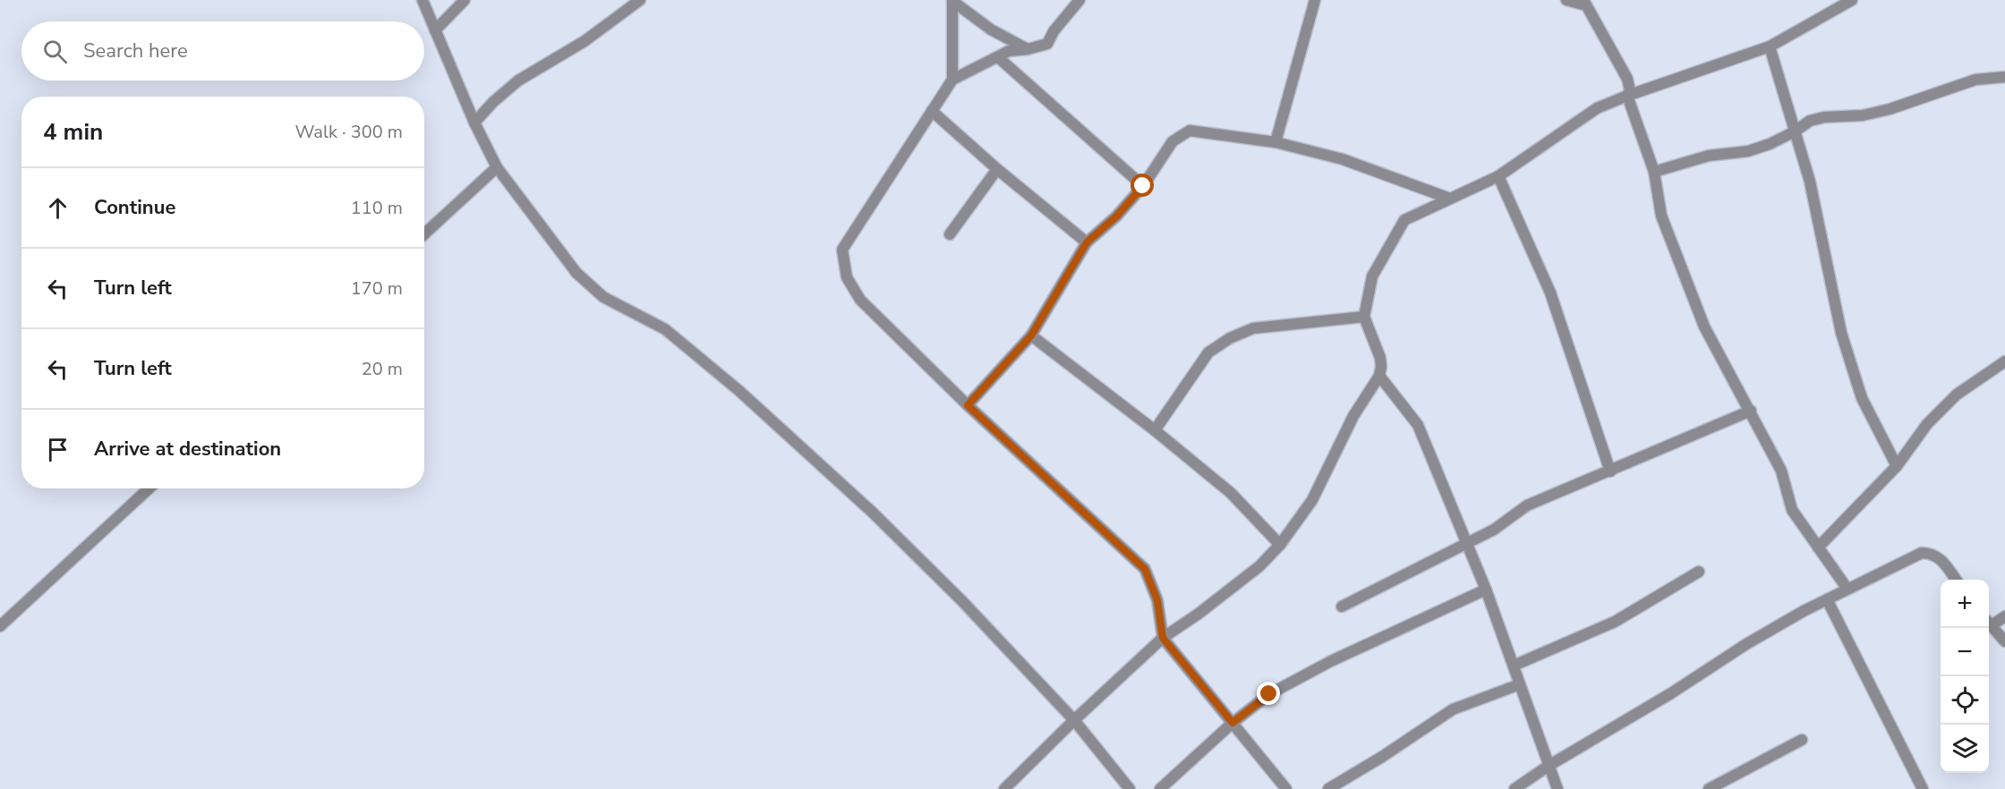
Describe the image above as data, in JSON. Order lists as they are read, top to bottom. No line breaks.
{"page":{"search":"Search here","heading":["4 min","Walk · 300 m"],"list":[["Continue","110 m"],["Turn left","170 m"],["Turn left","20 m"],"Arrive at destination"],"map_buttons":["+","−"]}}
